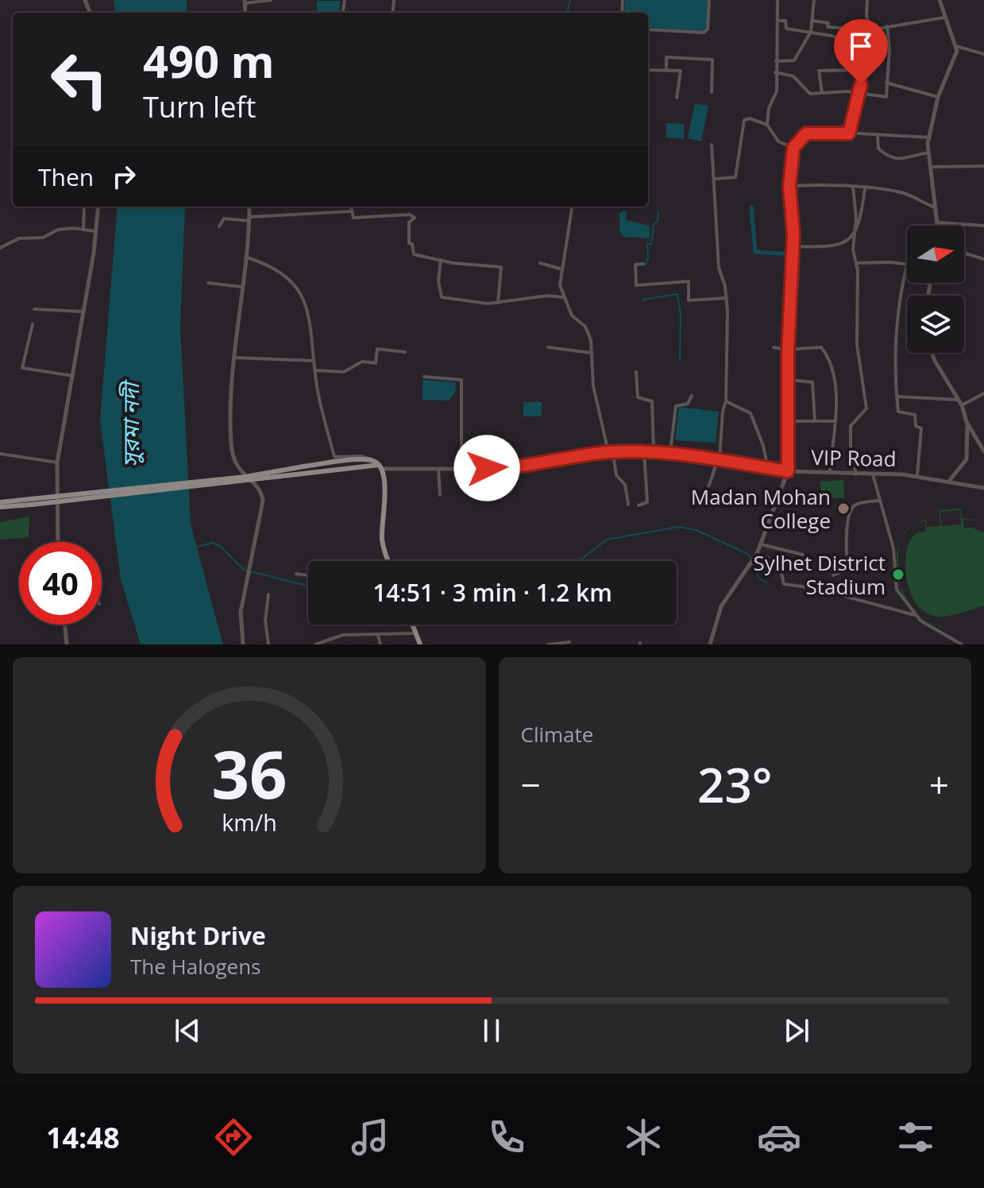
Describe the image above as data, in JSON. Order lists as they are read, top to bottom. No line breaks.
{"streets":{"street":["VIP Road"]},"water":["সুরমা নদী"],"places":["Madan Mohan College","Sylhet District Stadium"],"north":"right","page":{"turn":["490 m","Turn left"],"then":"Then","limit":"40","trip":"14:51 · 3 min · 1.2 km","tile":"Climate","heat":["−","23°","+"],"song":["Night Drive","The Halogens"],"tabs":"14:48","gauge":["36","km/h"]}}
